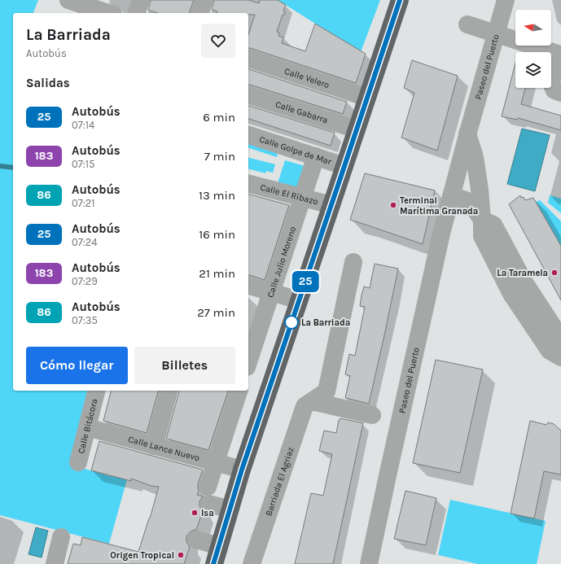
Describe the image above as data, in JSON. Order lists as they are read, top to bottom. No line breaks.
{"streets":{"street":["Paseo del Puerto","Calle Velero","Calle Gabarra","Calle Golpe de Mar","Calle El Ribazo","Calle Julio Moreno","Calle Bitácora","Calle Lance Nuevo","Barriada El Agriaz"]},"crossings":[["Calle Golpe de Mar","Calle Julio Moreno"],["Calle El Ribazo","Calle Julio Moreno"],["Calle Bitácora","Calle Lance Nuevo"]],"places":["Terminal Marítima Granada","La Taramela","La Barriada","Isa","Origen Tropical"],"lines":["bus line 25"],"north":"left","page":{"on_map":"25","heading":[["La Barriada","Autobús"],"Salidas"],"list":[{"mark":"25","name":"Autobús","note":"07:14","value":"6 min"},{"mark":"183","name":"Autobús","note":"07:15","value":"7 min"},{"mark":"86","name":"Autobús","note":"07:21","value":"13 min"},{"mark":"25","name":"Autobús","note":"07:24","value":"16 min"},{"mark":"183","name":"Autobús","note":"07:29","value":"21 min"},{"mark":"86","name":"Autobús","note":"07:35","value":"27 min"}],"buttons":["Cómo llegar","Billetes"]}}
